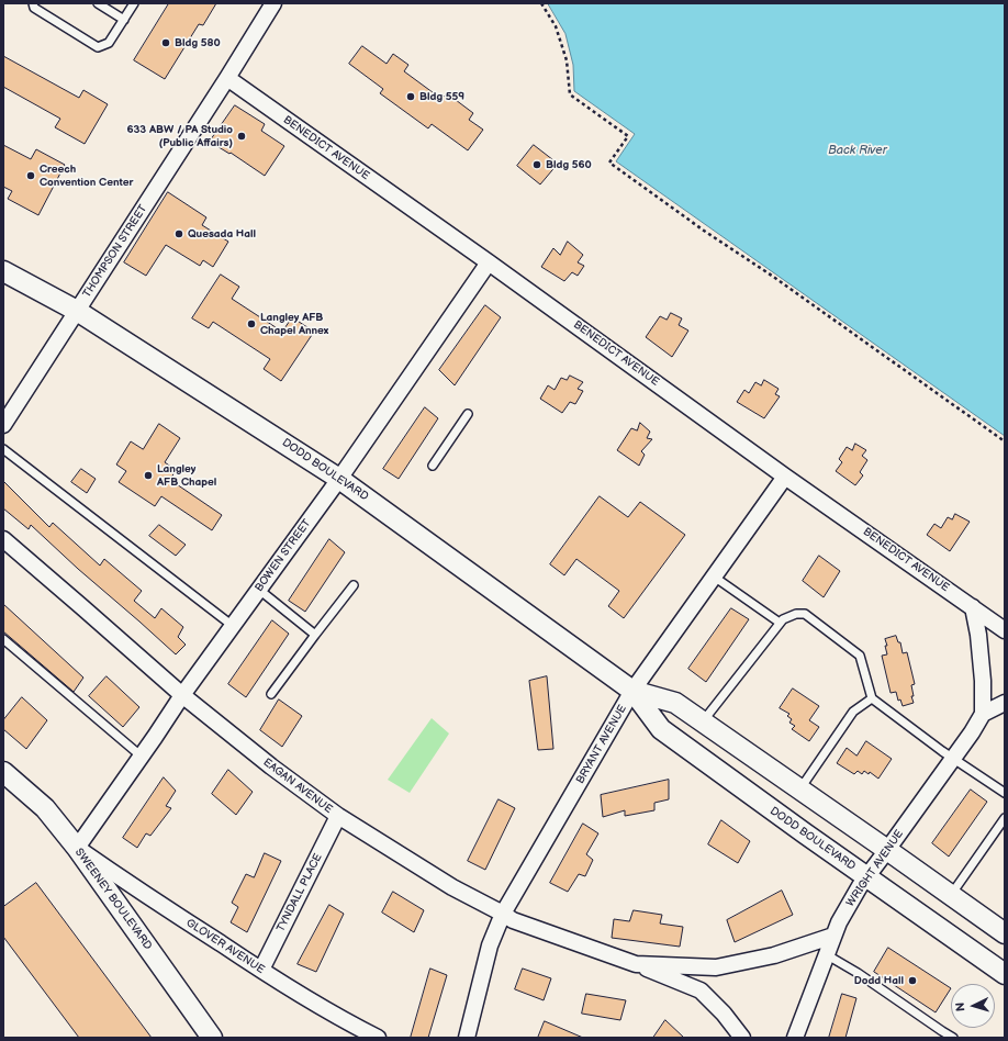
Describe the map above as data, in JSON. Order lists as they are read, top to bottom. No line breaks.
{"streets":{"street":["BENEDICT AVENUE","THOMPSON STREET","DODD BOULEVARD","BOWEN STREET","BRYANT AVENUE","EAGAN AVENUE","WRIGHT AVENUE","TYNDALL PLACE","SWEENEY BOULEVARD","GLOVER AVENUE"]},"crossings":[["BENEDICT AVENUE","THOMPSON STREET"],["BENEDICT AVENUE","BOWEN STREET"],["BENEDICT AVENUE","BRYANT AVENUE"],["THOMPSON STREET","DODD BOULEVARD"],["DODD BOULEVARD","BOWEN STREET"],["DODD BOULEVARD","BRYANT AVENUE"],["DODD BOULEVARD","WRIGHT AVENUE"],["BOWEN STREET","EAGAN AVENUE"],["BOWEN STREET","SWEENEY BOULEVARD"],["BOWEN STREET","GLOVER AVENUE"],["BRYANT AVENUE","EAGAN AVENUE"],["EAGAN AVENUE","WRIGHT AVENUE"],["EAGAN AVENUE","TYNDALL PLACE"],["TYNDALL PLACE","GLOVER AVENUE"],["SWEENEY BOULEVARD","GLOVER AVENUE"]],"water":["Back River"],"places":["Bldg 580","Bldg 559","633 ABW / PA Studio (Public Affairs)","Bldg 560","Creech Convention Center","Quesada Hall","Langley AFB Chapel Annex","Langley AFB Chapel","Dodd Hall"],"north":"left"}
